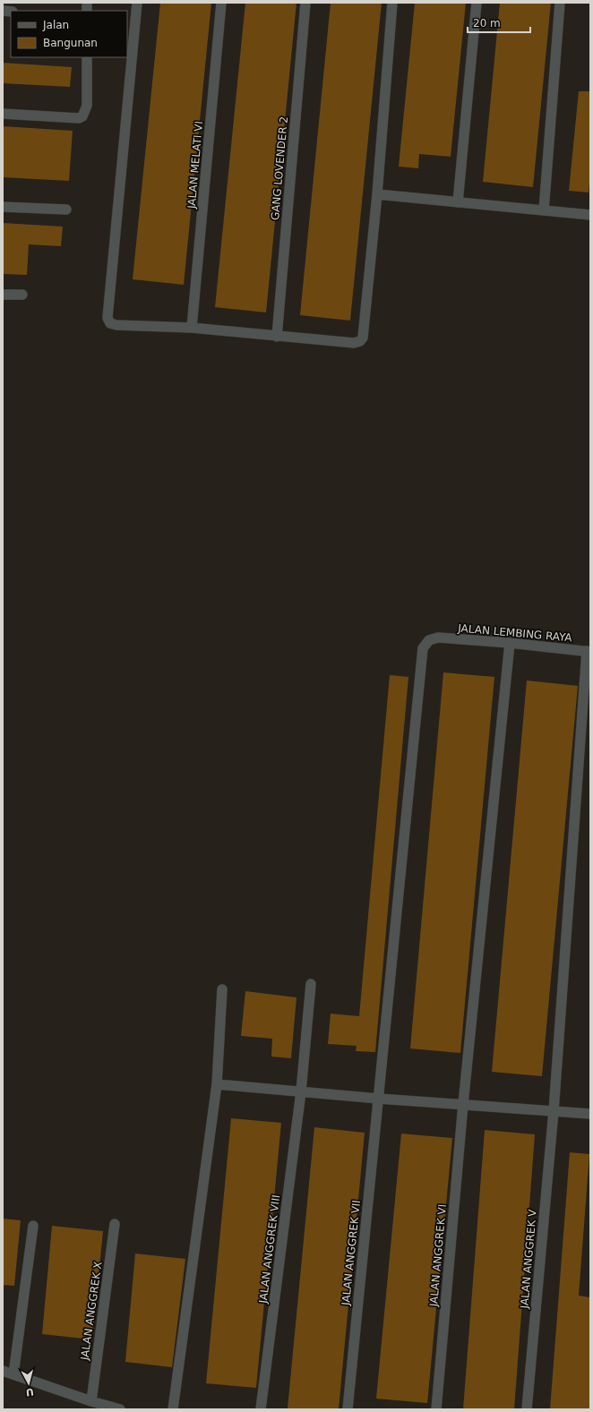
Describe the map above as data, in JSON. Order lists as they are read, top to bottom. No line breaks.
{"streets":{"street":["JALAN MELATI VI","GANG LOVENDER 2","JALAN LEMBING RAYA","JALAN ANGGREK VIII","JALAN ANGGREK VII","JALAN ANGGREK VI","JALAN ANGGREK V","JALAN ANGGREK X"]},"crossings":[["JALAN LEMBING RAYA","JALAN ANGGREK VII"],["JALAN LEMBING RAYA","JALAN ANGGREK VI"],["JALAN LEMBING RAYA","JALAN ANGGREK V"]],"legend":["Jalan","Bangunan"],"scale_bar":"20 m","north":"bottom"}
